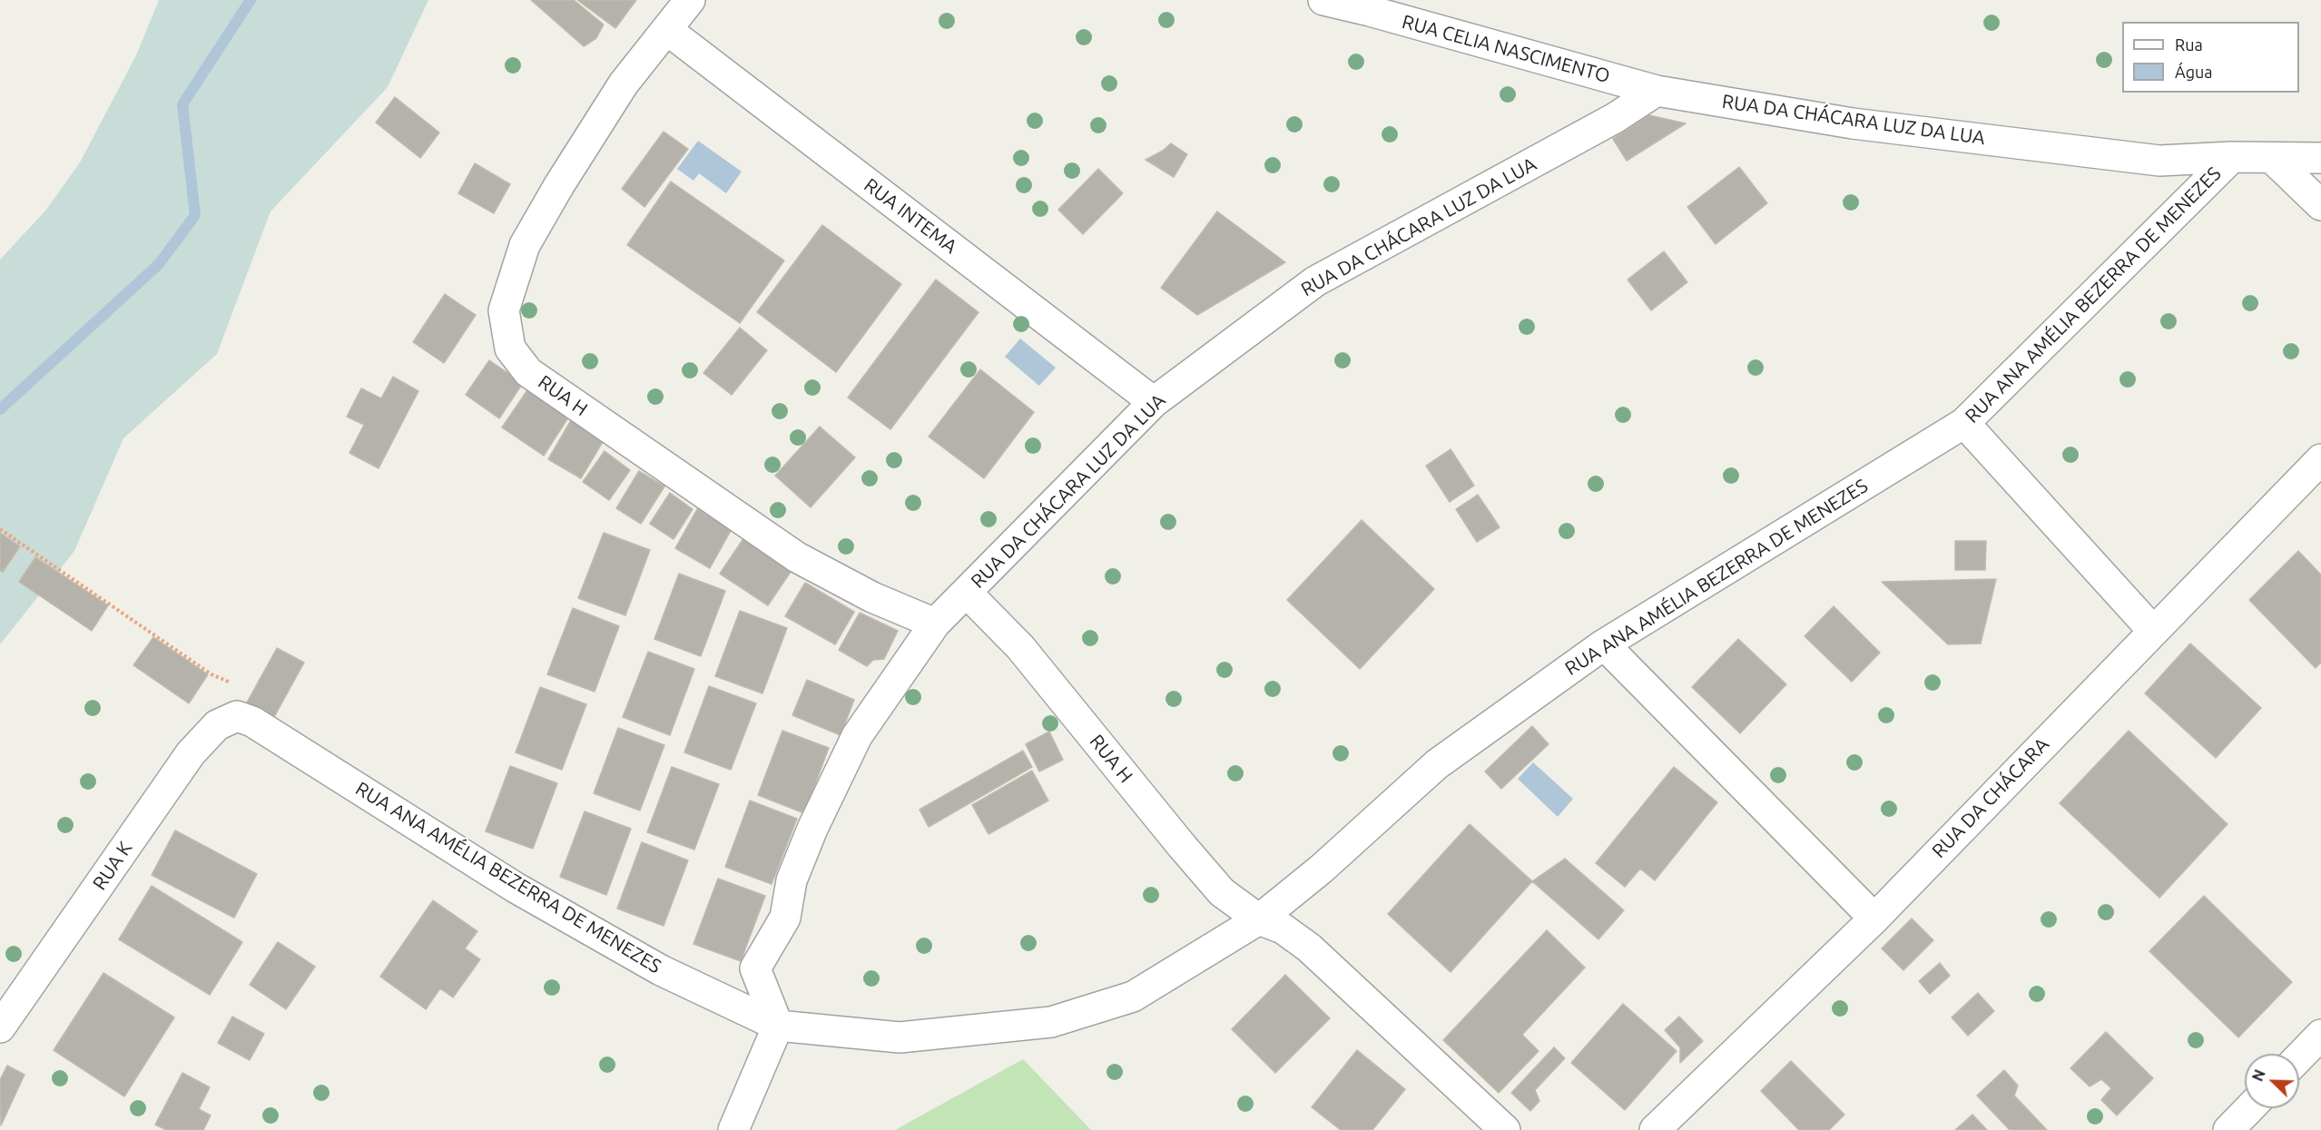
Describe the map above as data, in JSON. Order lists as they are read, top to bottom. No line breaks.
{"streets":{"street":["RUA CELIA NASCIMENTO","RUA DA CHÁCARA LUZ DA LUA","RUA INTEMA","RUA ANA AMÉLIA BEZERRA DE MENEZES","RUA H","RUA DA CHÁCARA","RUA K"]},"crossings":[["RUA CELIA NASCIMENTO","RUA DA CHÁCARA LUZ DA LUA"],["RUA DA CHÁCARA LUZ DA LUA","RUA INTEMA"],["RUA DA CHÁCARA LUZ DA LUA","RUA ANA AMÉLIA BEZERRA DE MENEZES"],["RUA DA CHÁCARA LUZ DA LUA","RUA H"],["RUA INTEMA","RUA H"],["RUA ANA AMÉLIA BEZERRA DE MENEZES","RUA H"],["RUA ANA AMÉLIA BEZERRA DE MENEZES","RUA K"]],"legend":["Rua","Água"],"north":"top left"}
